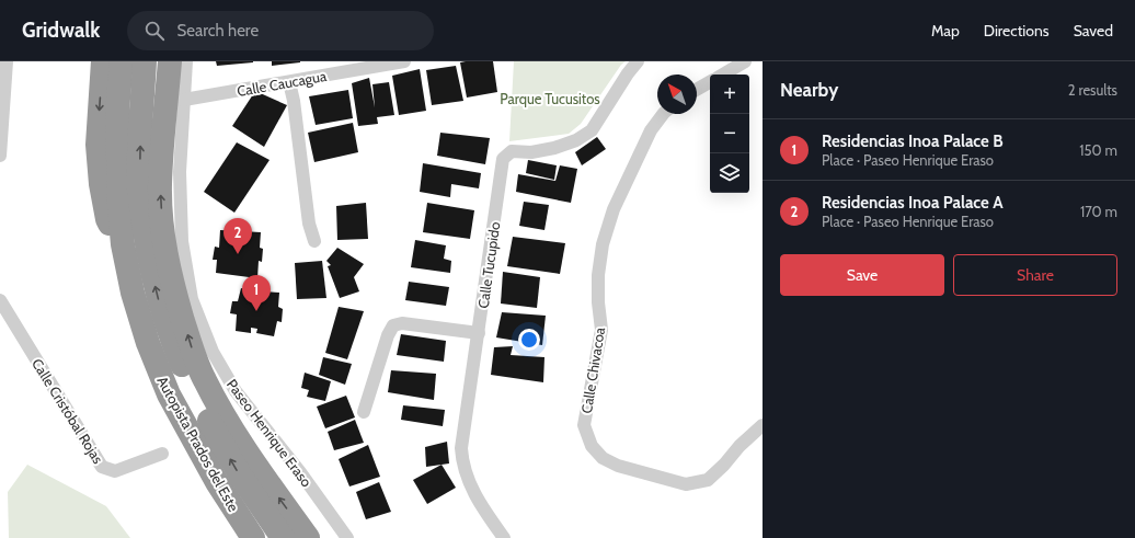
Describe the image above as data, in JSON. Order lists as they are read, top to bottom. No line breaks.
{"streets":{"highway":["Autopista Prados del Este"],"street":["Calle Caucagua","Calle Tucupido","Calle Chivacoa","Calle Cristóbal Rojas","Paseo Henrique Eraso"]},"crossings":[["Calle Caucagua","Paseo Henrique Eraso"]],"parks":["Parque Tucusitos"],"north":"top left","page":{"header":"Gridwalk","search":"Search here","nav":["Map","Directions","Saved"],"heading":["Nearby","2 results"],"map_buttons":["+","−"],"list":[{"mark":"1","name":"Residencias Inoa Palace B","note":"Place · Paseo Henrique Eraso","value":"150 m"},{"mark":"2","name":"Residencias Inoa Palace A","note":"Place · Paseo Henrique Eraso","value":"170 m"}],"pins":["2","1"],"buttons":["Save","Share"]}}
